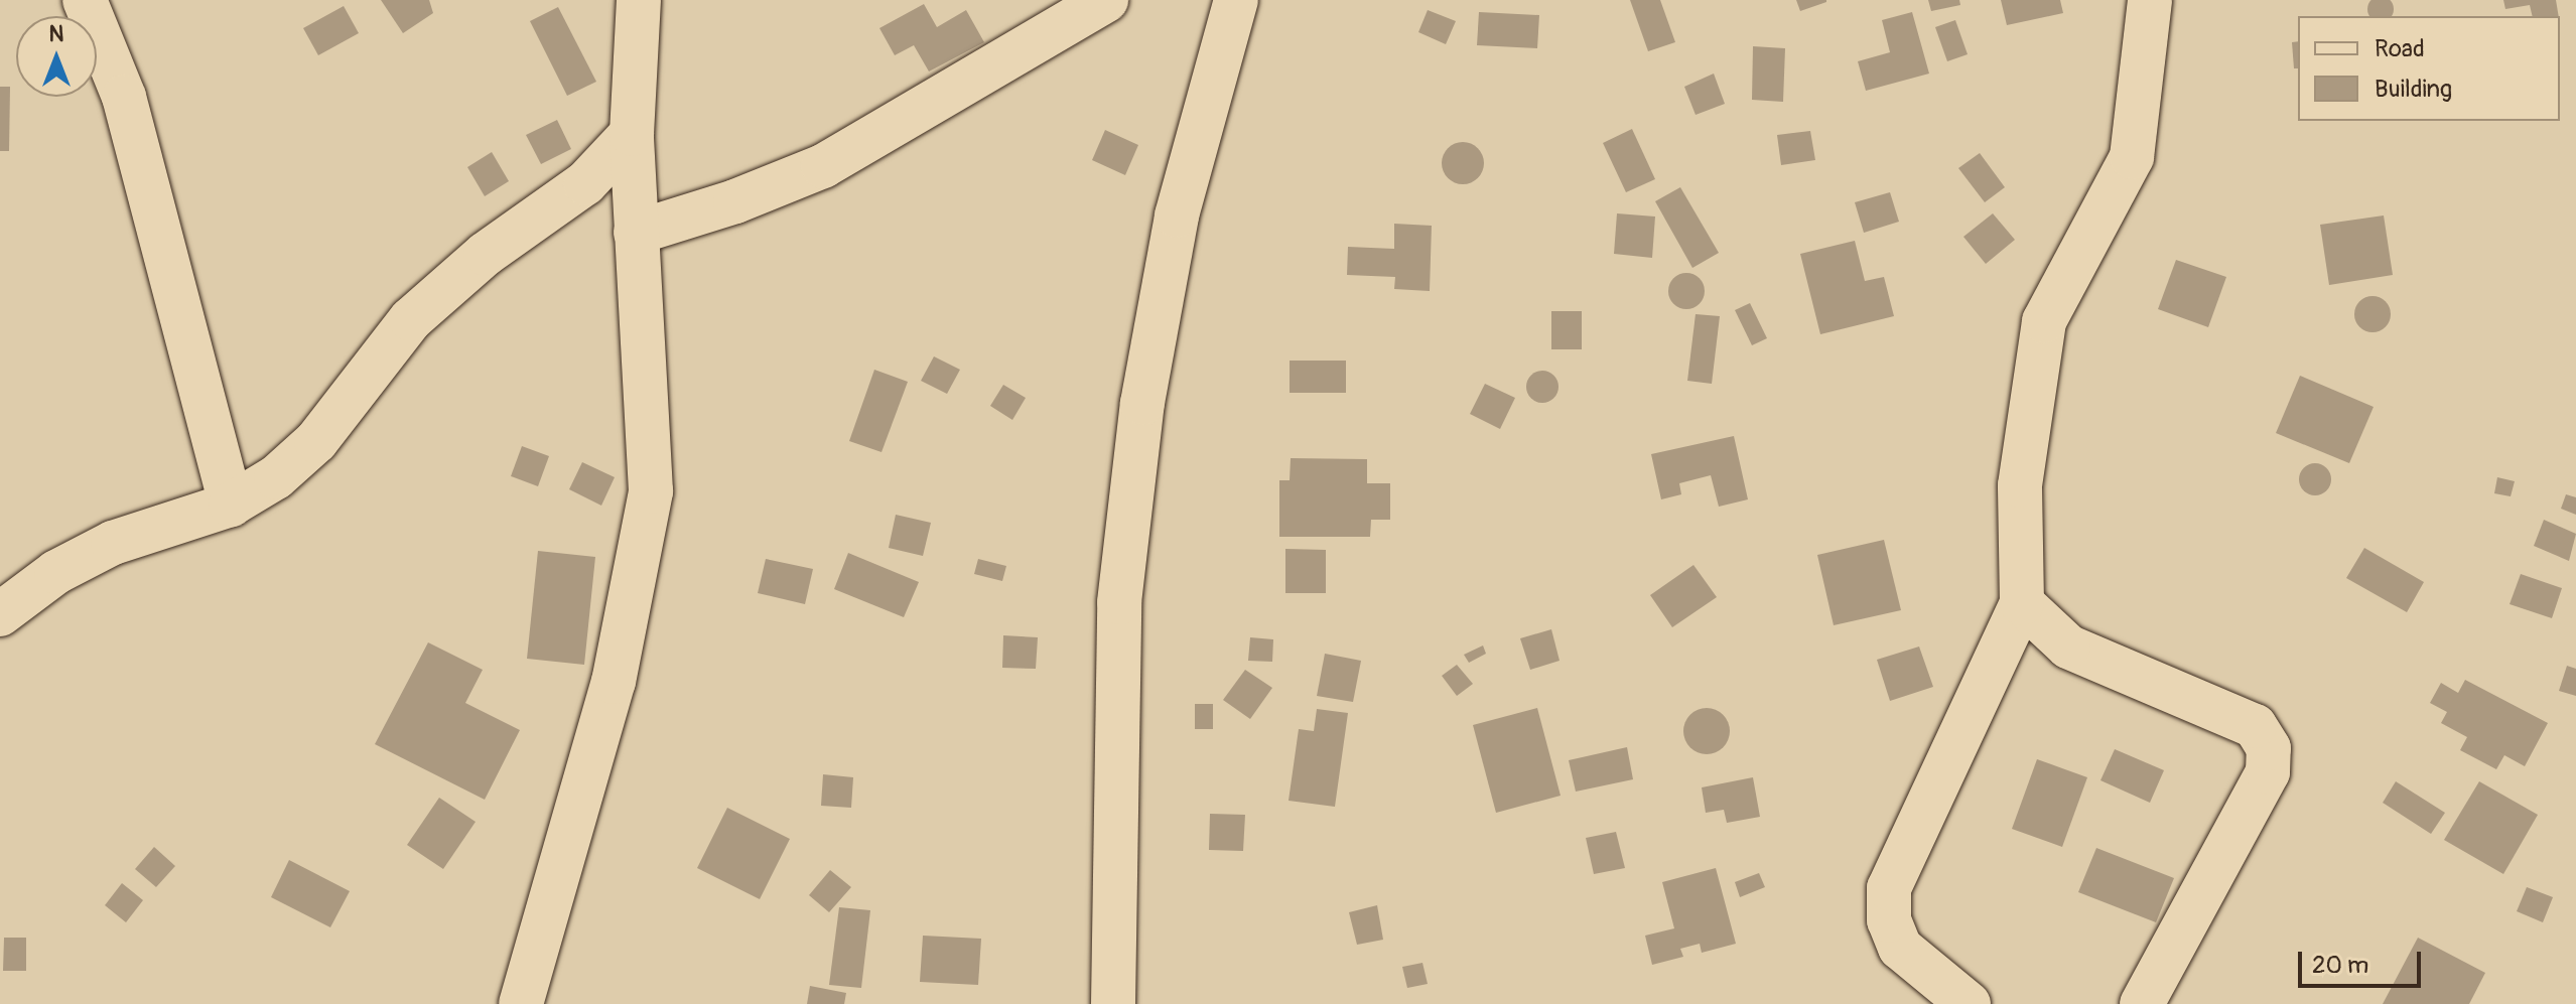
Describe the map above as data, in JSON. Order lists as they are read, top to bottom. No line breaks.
{"legend":["Road","Building"],"scale_bar":"20 m","north":"top"}
